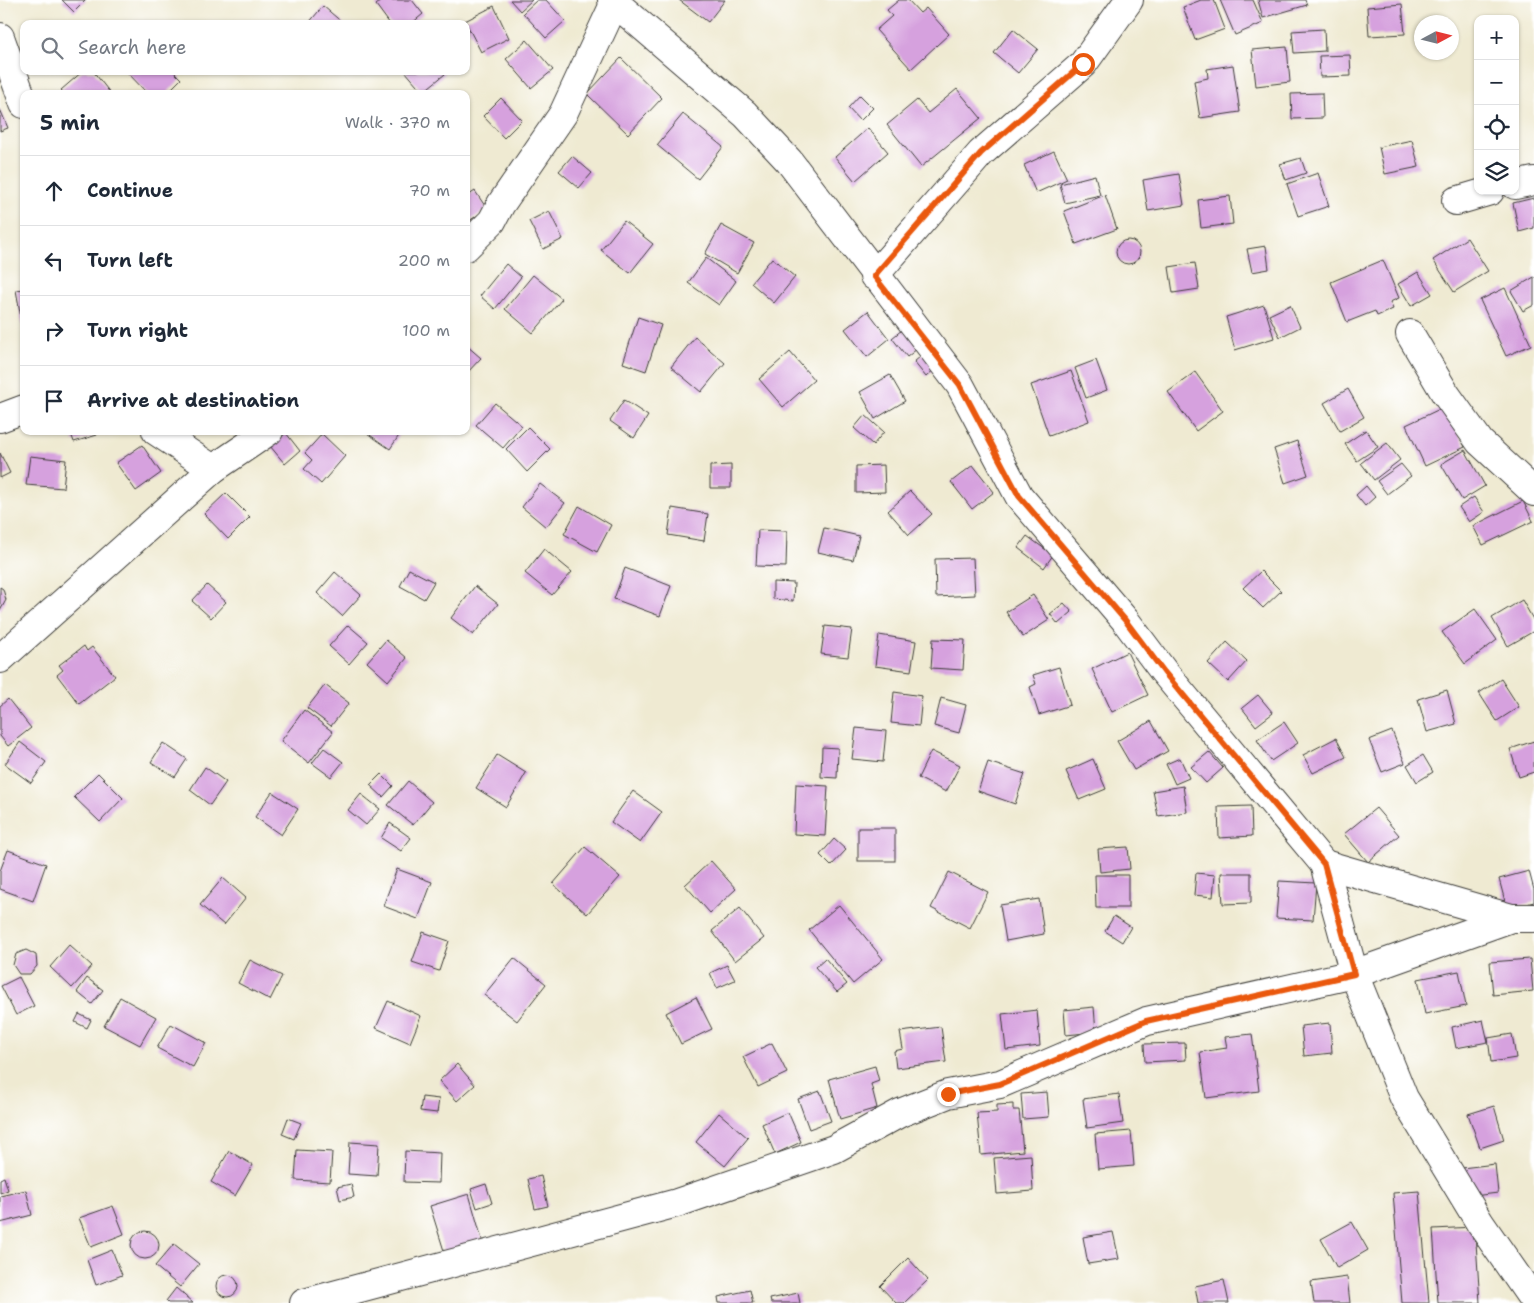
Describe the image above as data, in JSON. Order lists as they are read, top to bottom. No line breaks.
{"north":"right","page":{"map_buttons":["+","−"],"search":"Search here","heading":["5 min","Walk · 370 m"],"list":[["Continue","70 m"],["Turn left","200 m"],["Turn right","100 m"],"Arrive at destination"]}}
